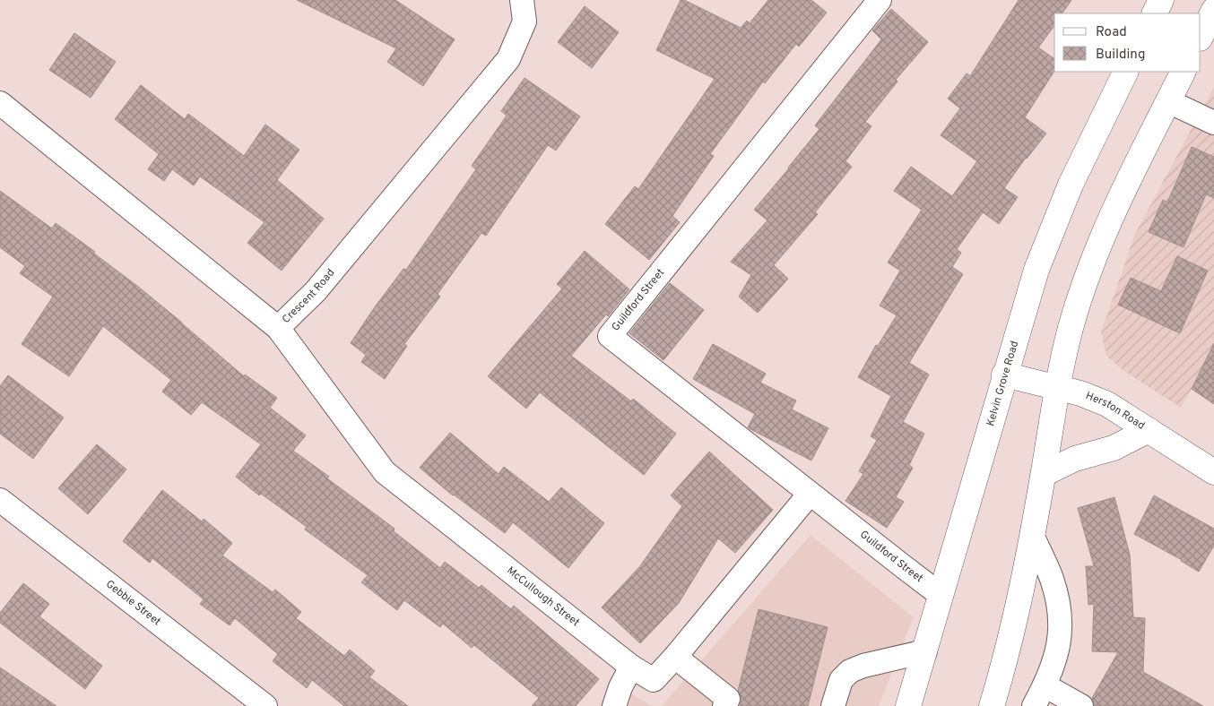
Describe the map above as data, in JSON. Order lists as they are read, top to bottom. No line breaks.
{"streets":{"main road":["Kelvin Grove Road","Herston Road"],"street":["Crescent Road","Guildford Street","McCullough Street","Gebbie Street"]},"crossings":[["Crescent Road","McCullough Street"],["Guildford Street","Kelvin Grove Road"],["Guildford Street","McCullough Street"],["Kelvin Grove Road","Herston Road"]],"legend":["Road","Building"]}
